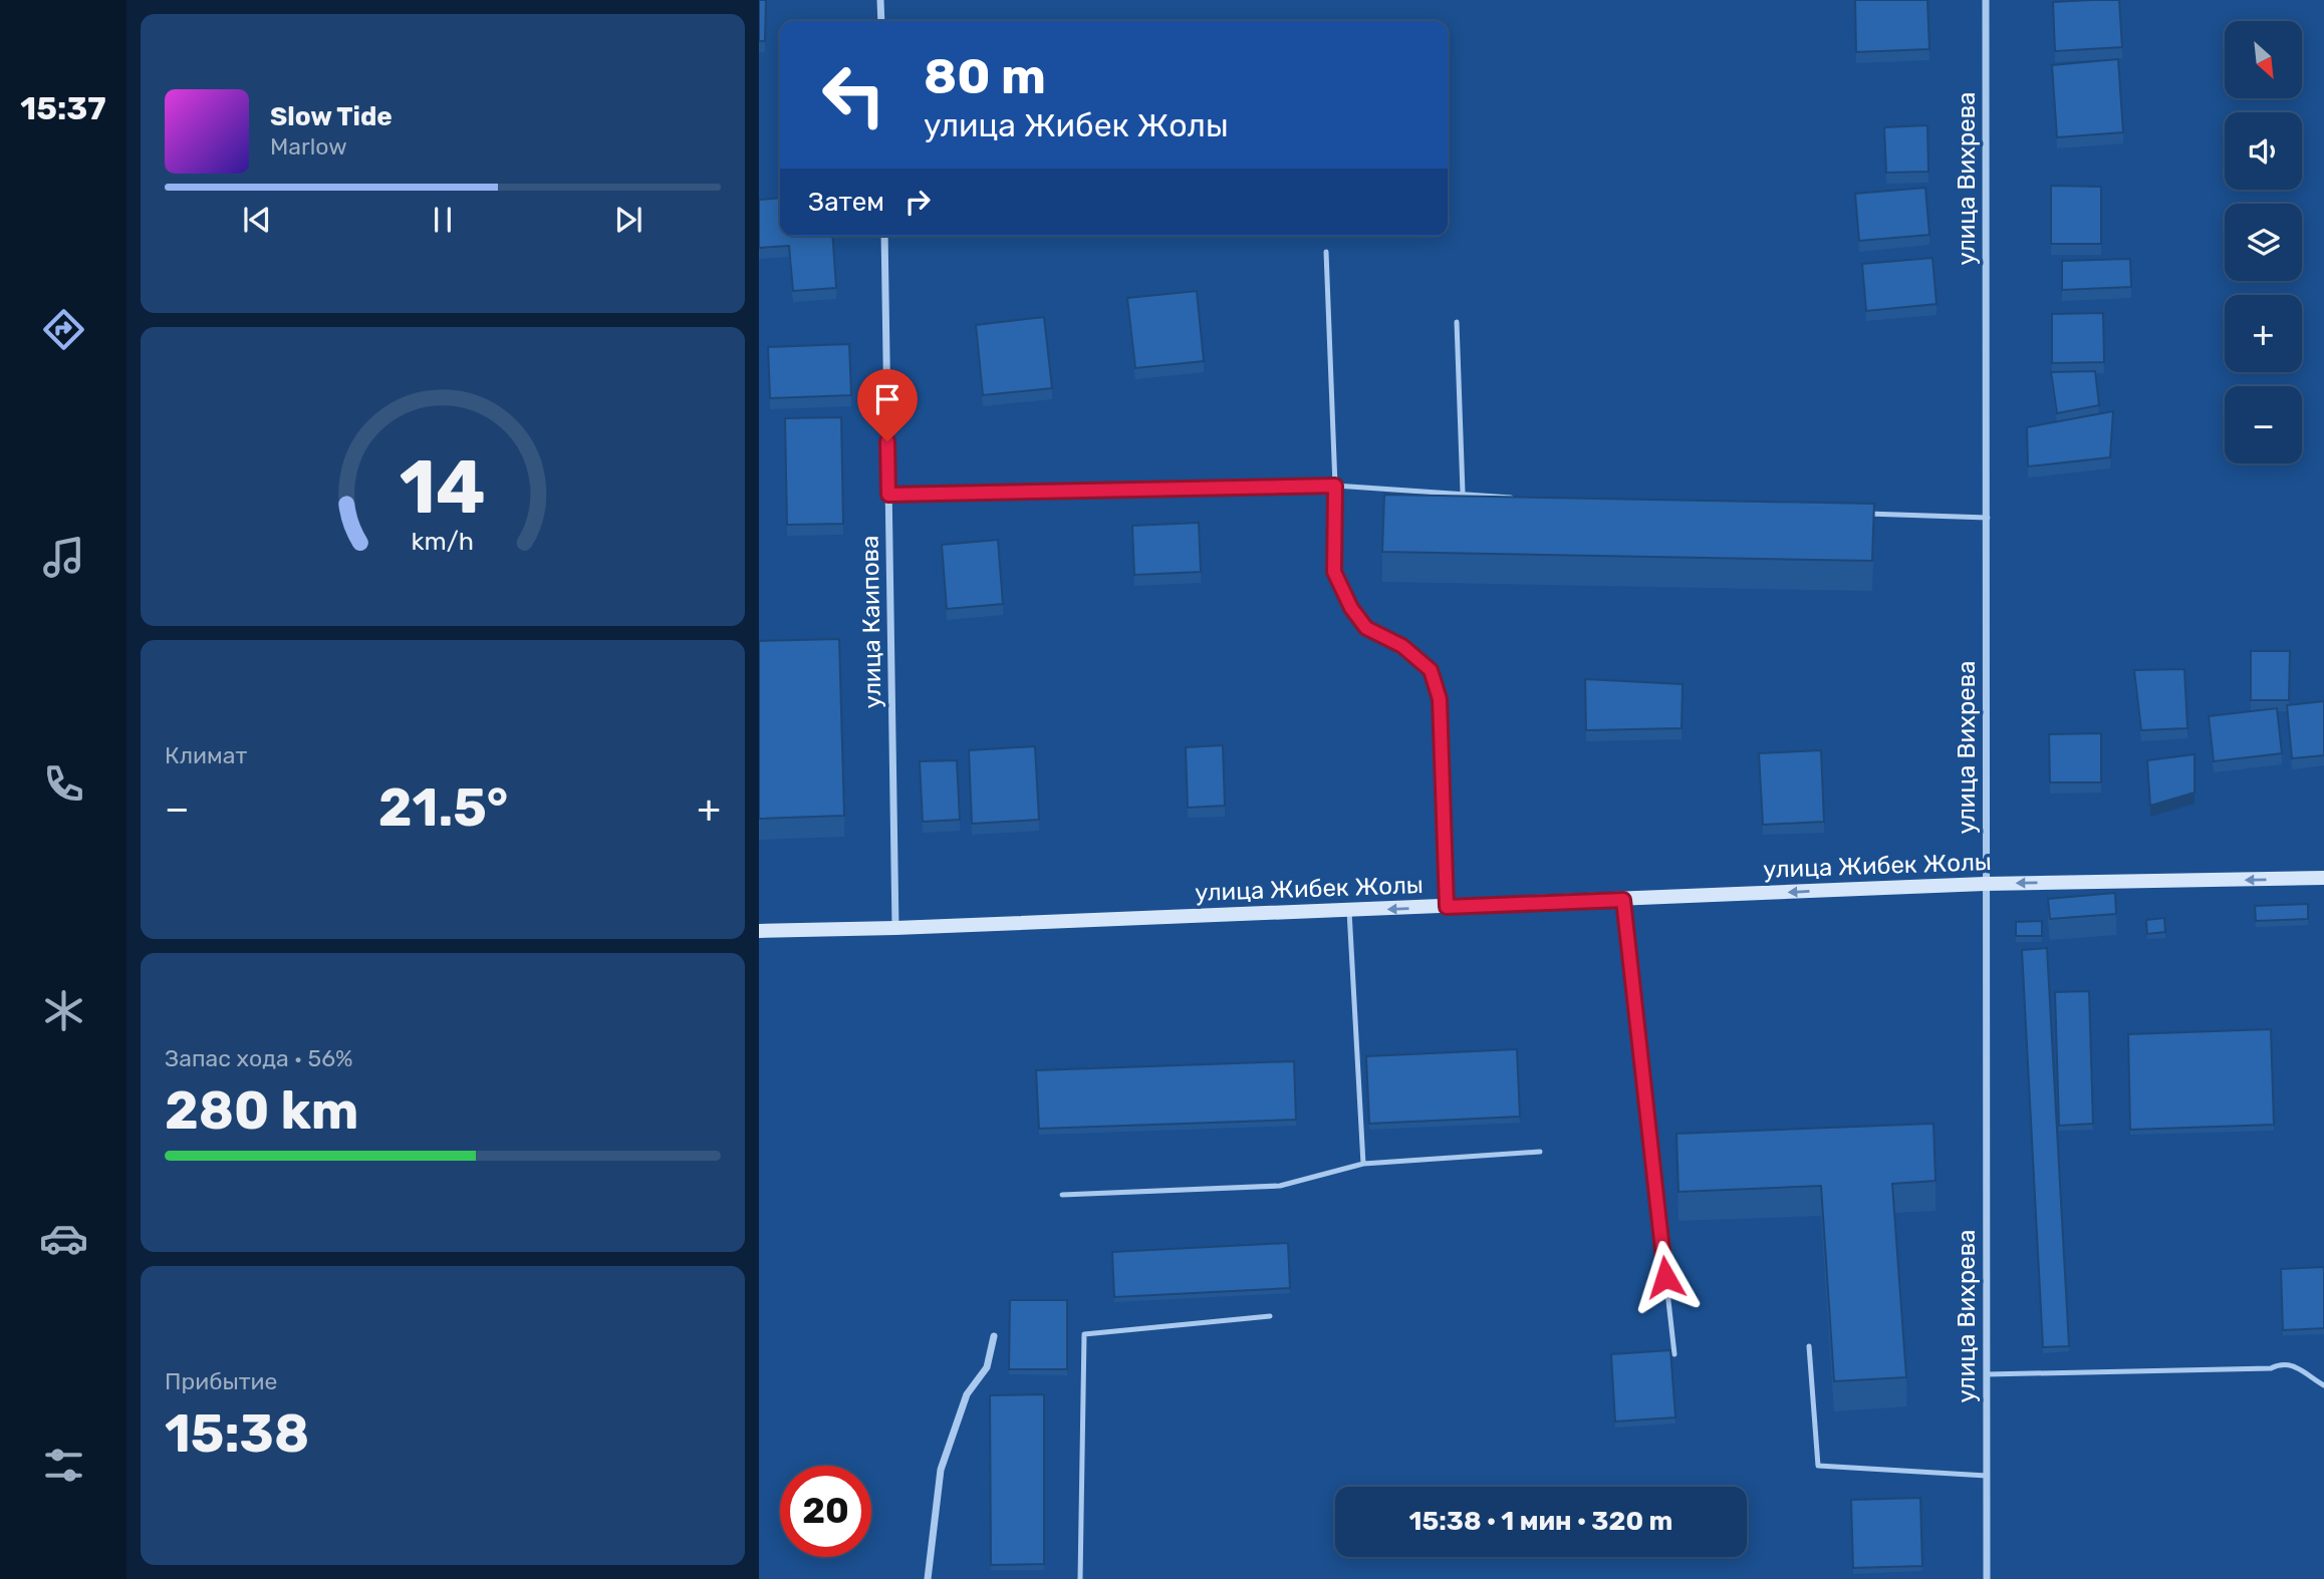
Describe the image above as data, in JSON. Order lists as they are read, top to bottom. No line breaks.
{"streets":{"main road":["улица Жибек Жолы"],"street":["улица Вихрева","улица Каипова"]},"crossings":[["улица Вихрева","улица Жибек Жолы"],["улица Каипова","улица Жибек Жолы"]],"one_way":["улица Жибек Жолы"],"north":"bottom right","page":{"tabs":"15:37","map_buttons":["+","−"],"turn":["80 m","улица Жибек Жолы"],"song":["Slow Tide","Marlow"],"then":"Затем","tile":["Климат",["Запас хода · 56%","280 km"],["Прибытие","15:38"]],"heat":["−","21.5°","+"],"limit":"20","trip":"15:38 · 1 мин · 320 m","gauge":["14","km/h"]}}
